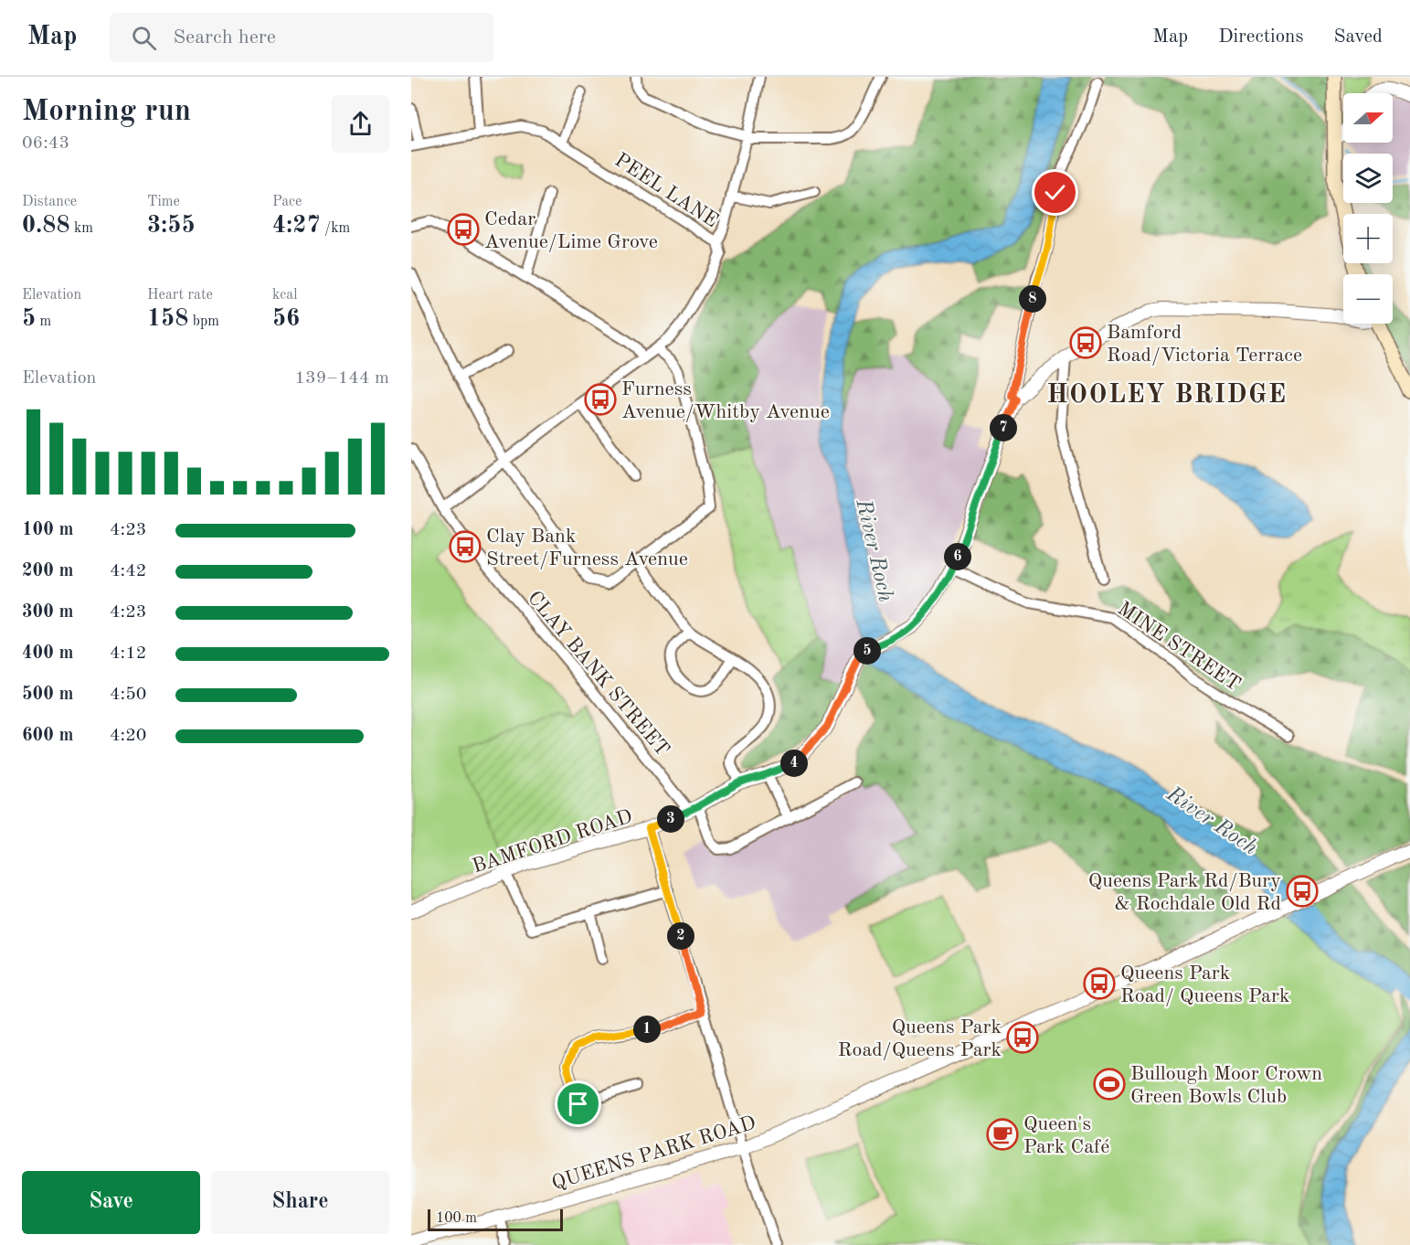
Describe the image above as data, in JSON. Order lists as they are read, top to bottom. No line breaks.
{"streets":{"street":["PEEL LANE","MINE STREET","CLAY BANK STREET","BAMFORD ROAD","QUEENS PARK ROAD"]},"crossings":[["PEEL LANE","CLAY BANK STREET"],["MINE STREET","BAMFORD ROAD"],["CLAY BANK STREET","BAMFORD ROAD"]],"districts":["HOOLEY BRIDGE"],"water":["River Roch"],"places":{"bus stop":["Cedar Avenue/Lime Grove","Bamford Road/Victoria Terrace","Furness Avenue/Whitby Avenue","Clay Bank Street/Furness Avenue","Queens Park Rd/Bury & Rochdale Old Rd","Queens Park Road/ Queens Park","Queens Park Road/Queens Park"],"sports":["Bullough Moor Crown Green Bowls Club"],"cafe":["Queen's Park Café"]},"scale_bar":"100 m","north":"right","page":{"header":"Map","search":"Search here","nav":["Map","Directions","Saved"],"heading":["Morning run","06:43"],"map_buttons":["+","−"],"stats":[["Distance","0.88 km"],["Time","3:55"],["Pace","4:27 /km"],["Elevation","5 m"],["Heart rate","158 bpm"],["kcal","56"]],"pins":["8","7","6","5","4","3","2","1"],"chart":["Elevation","139–144 m"],"list":[{"name":"100 m","note":"4:23"},{"name":"200 m","note":"4:42"},{"name":"300 m","note":"4:23"},{"name":"400 m","note":"4:12"},{"name":"500 m","note":"4:50"},{"name":"600 m","note":"4:20"}],"buttons":["Save","Share"],"scale":"100 m"}}
